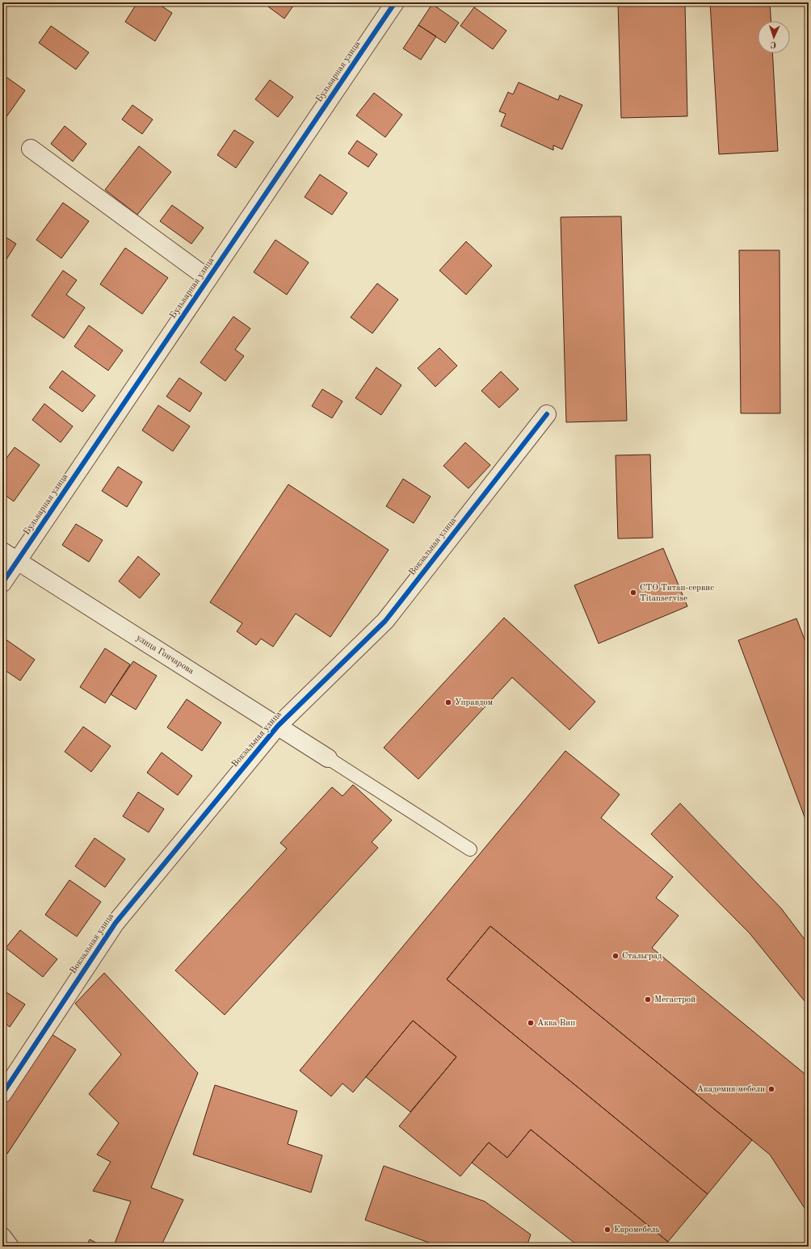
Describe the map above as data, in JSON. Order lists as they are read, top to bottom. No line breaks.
{"streets":{"street":["Бульварная улица","Вокзальная улица","улица Гончарова"]},"crossings":[["Бульварная улица","улица Гончарова"],["Вокзальная улица","улица Гончарова"]],"places":["СТО Титан-сервис Titanservise","Управдом","Стальград","Мегастрой","Аква Вип","Академия мебели","Евромебель"],"north":"bottom"}
